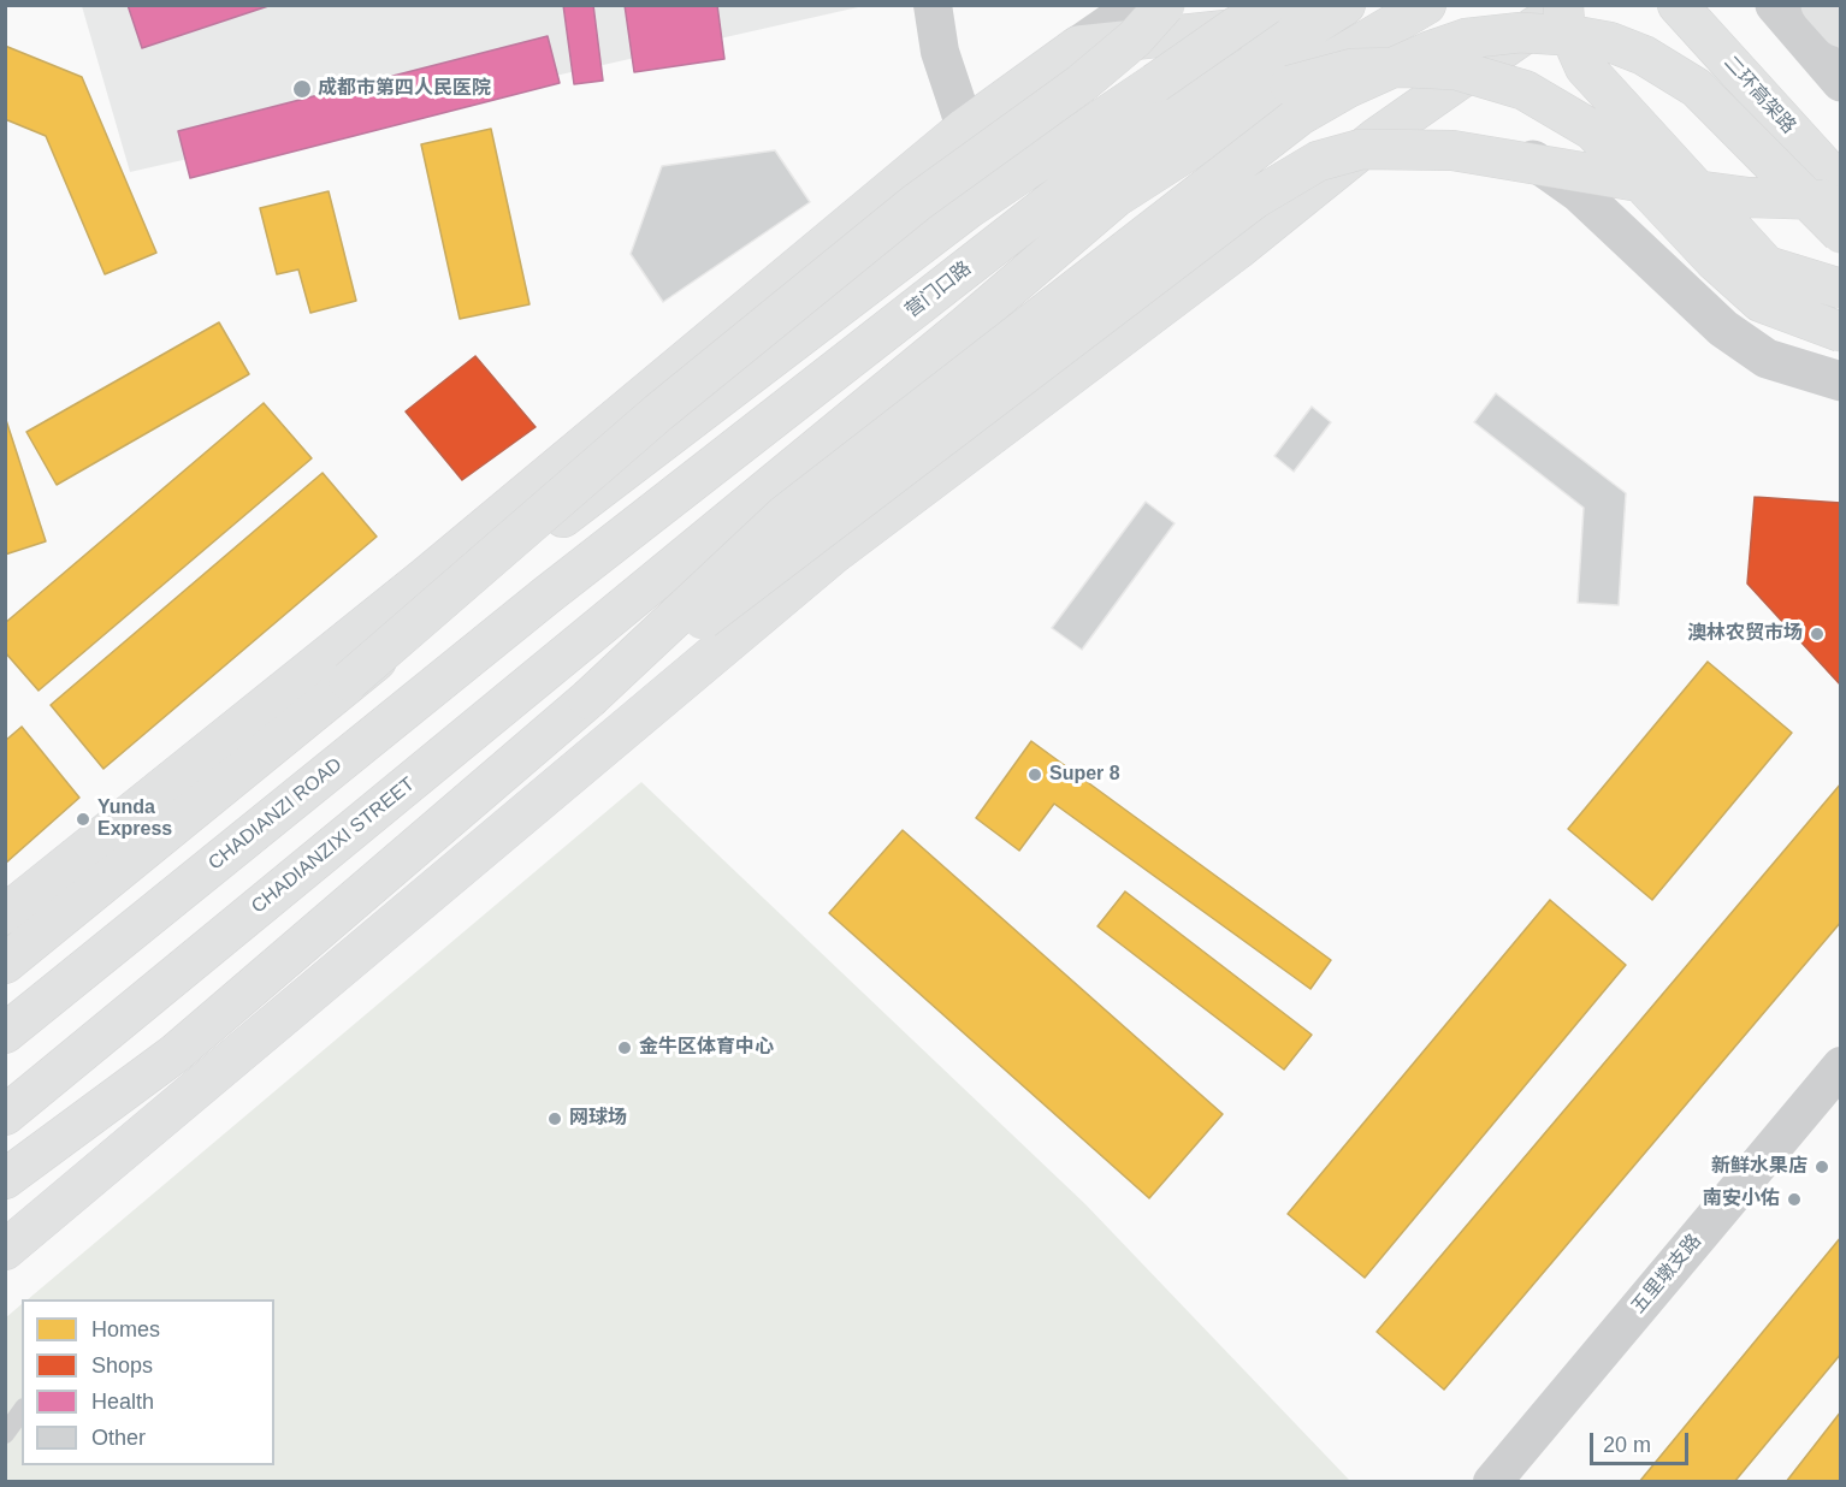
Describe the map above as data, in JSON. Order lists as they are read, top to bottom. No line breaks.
{"streets":{"main road":["二环高架路","营门口路","CHADIANZI ROAD","CHADIANZIXI STREET"],"street":["五里墩支路"]},"crossings":[["营门口路","CHADIANZI ROAD"]],"places":["成都市第四人民医院","澳林农贸市场","Super 8","Yunda Express","金牛区体育中心","网球场","新鲜水果店","南安小佑"],"legend":["Homes","Shops","Health","Other"],"scale_bar":"20 m"}
